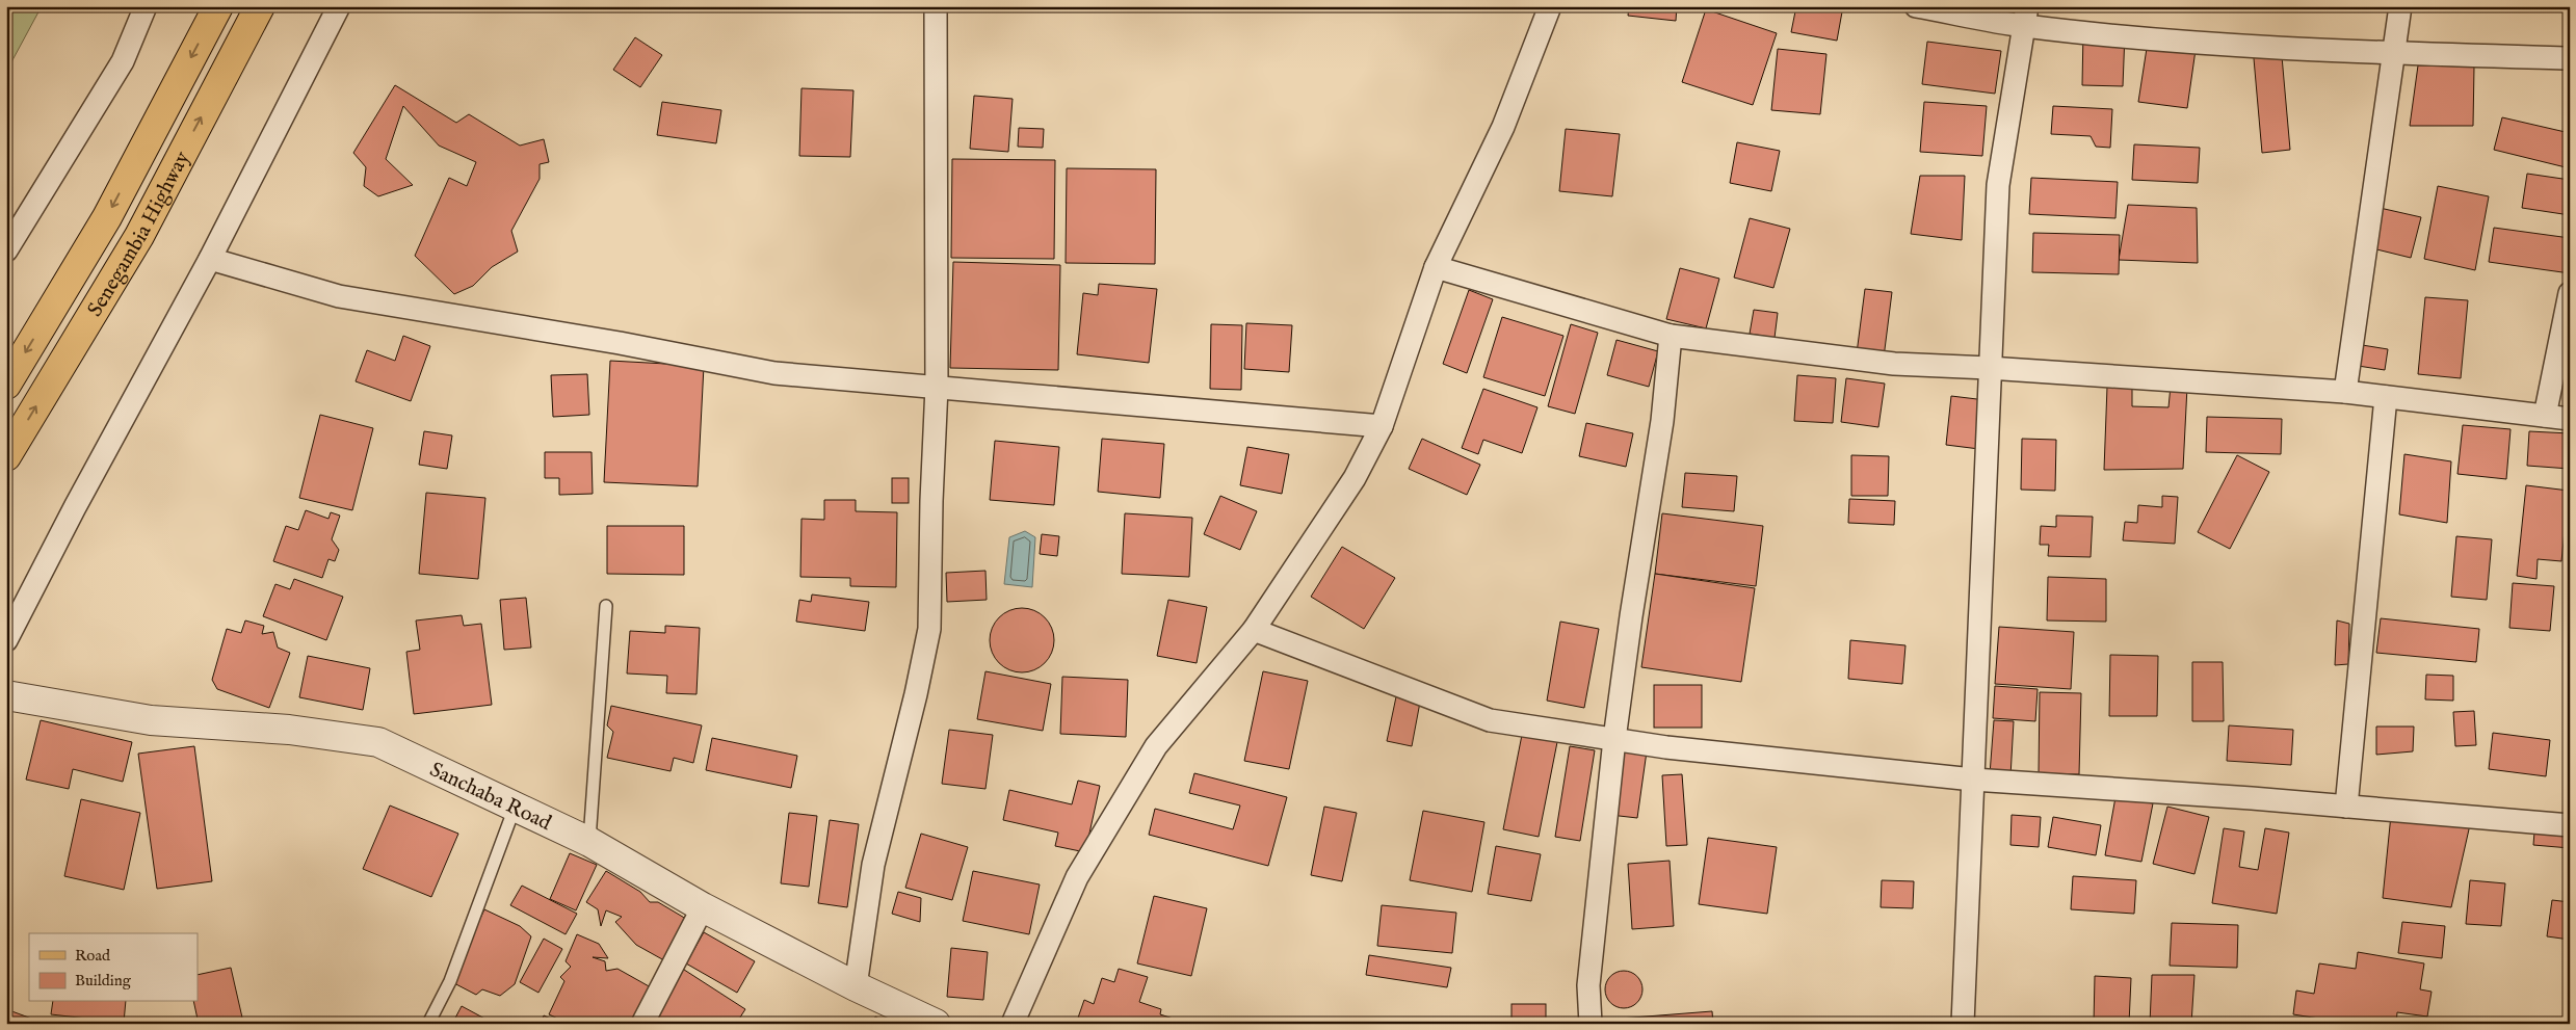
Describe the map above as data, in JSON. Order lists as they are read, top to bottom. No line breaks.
{"streets":{"main road":["Senegambia Highway"],"street":["Sanchaba Road"]},"legend":["Road","Building"]}
